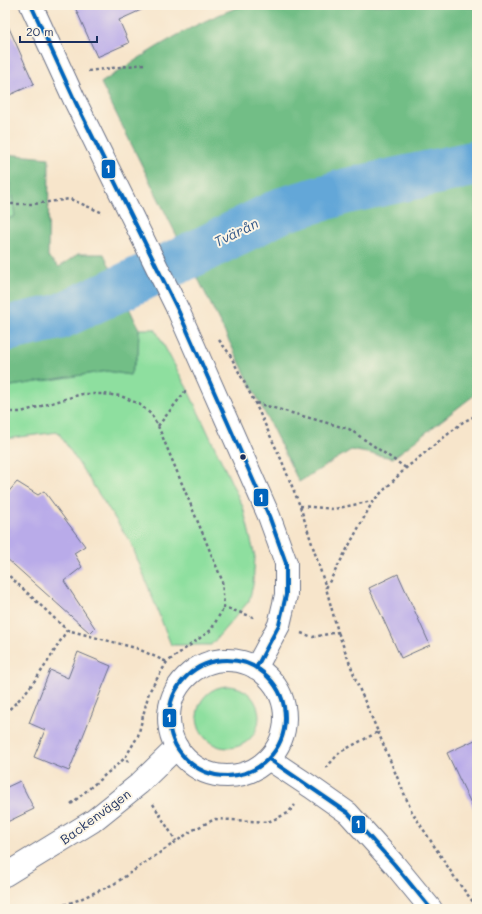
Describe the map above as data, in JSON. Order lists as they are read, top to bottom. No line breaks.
{"streets":{"street":["Backenvägen"]},"water":["Tvärån"],"lines":["transit line 1"],"scale_bar":"20 m"}
